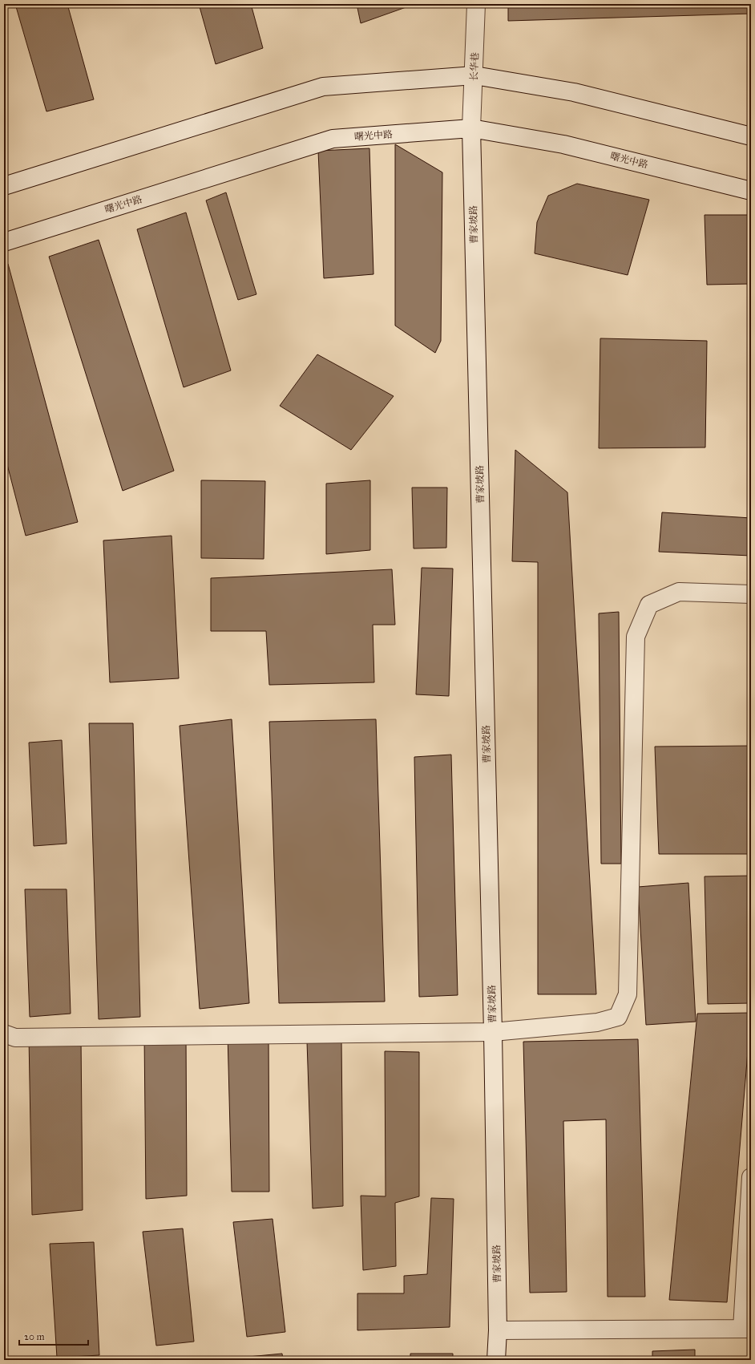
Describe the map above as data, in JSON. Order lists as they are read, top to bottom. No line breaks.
{"streets":{"street":["长华巷","曙光中路","曹家坡路"]},"crossings":[["长华巷","曙光中路"],["长华巷","曹家坡路"],["曙光中路","曹家坡路"]],"scale_bar":"20 m"}
